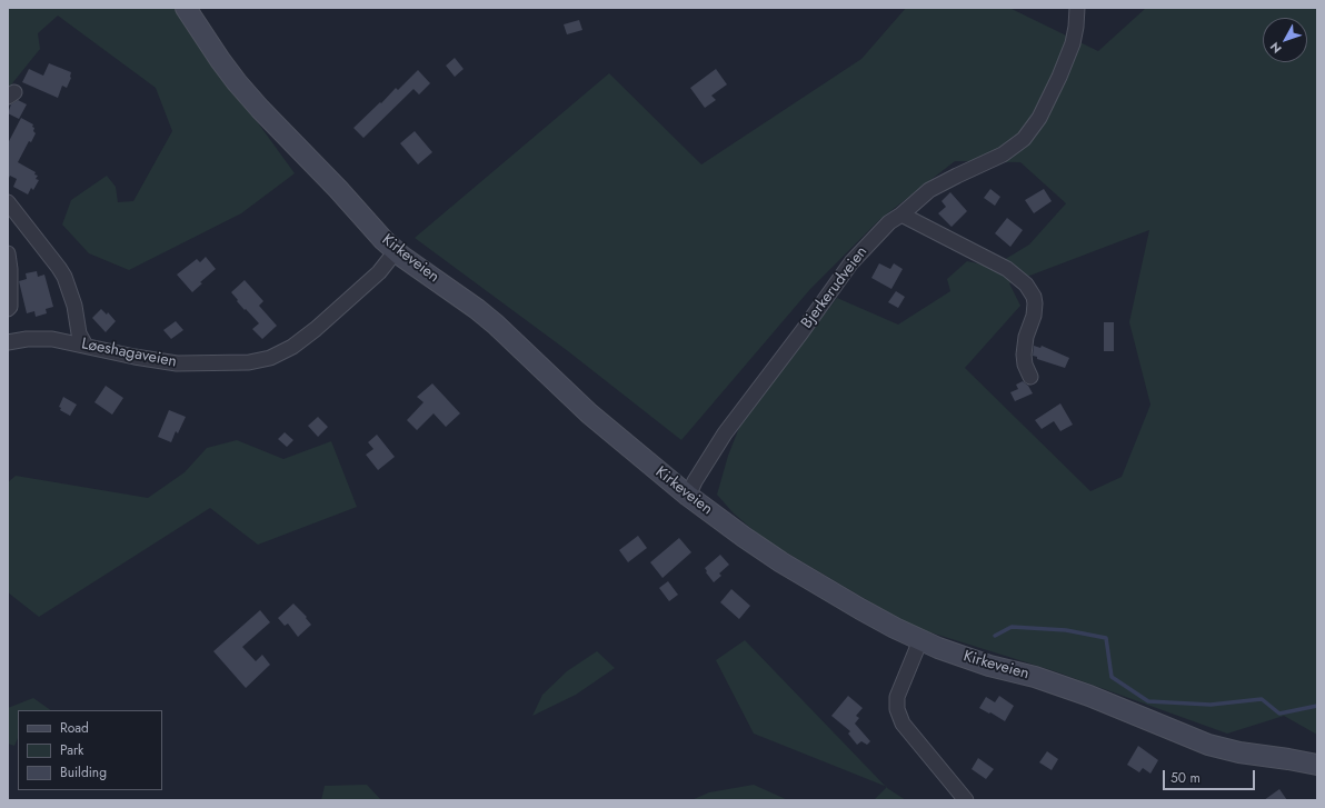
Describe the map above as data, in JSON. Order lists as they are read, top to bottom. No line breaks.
{"streets":{"main road":["Kirkeveien"],"street":["Bjerkerudveien","Løeshagaveien"]},"crossings":[["Kirkeveien","Bjerkerudveien"],["Kirkeveien","Løeshagaveien"]],"legend":["Road","Park","Building"],"scale_bar":"50 m","north":"bottom left"}
